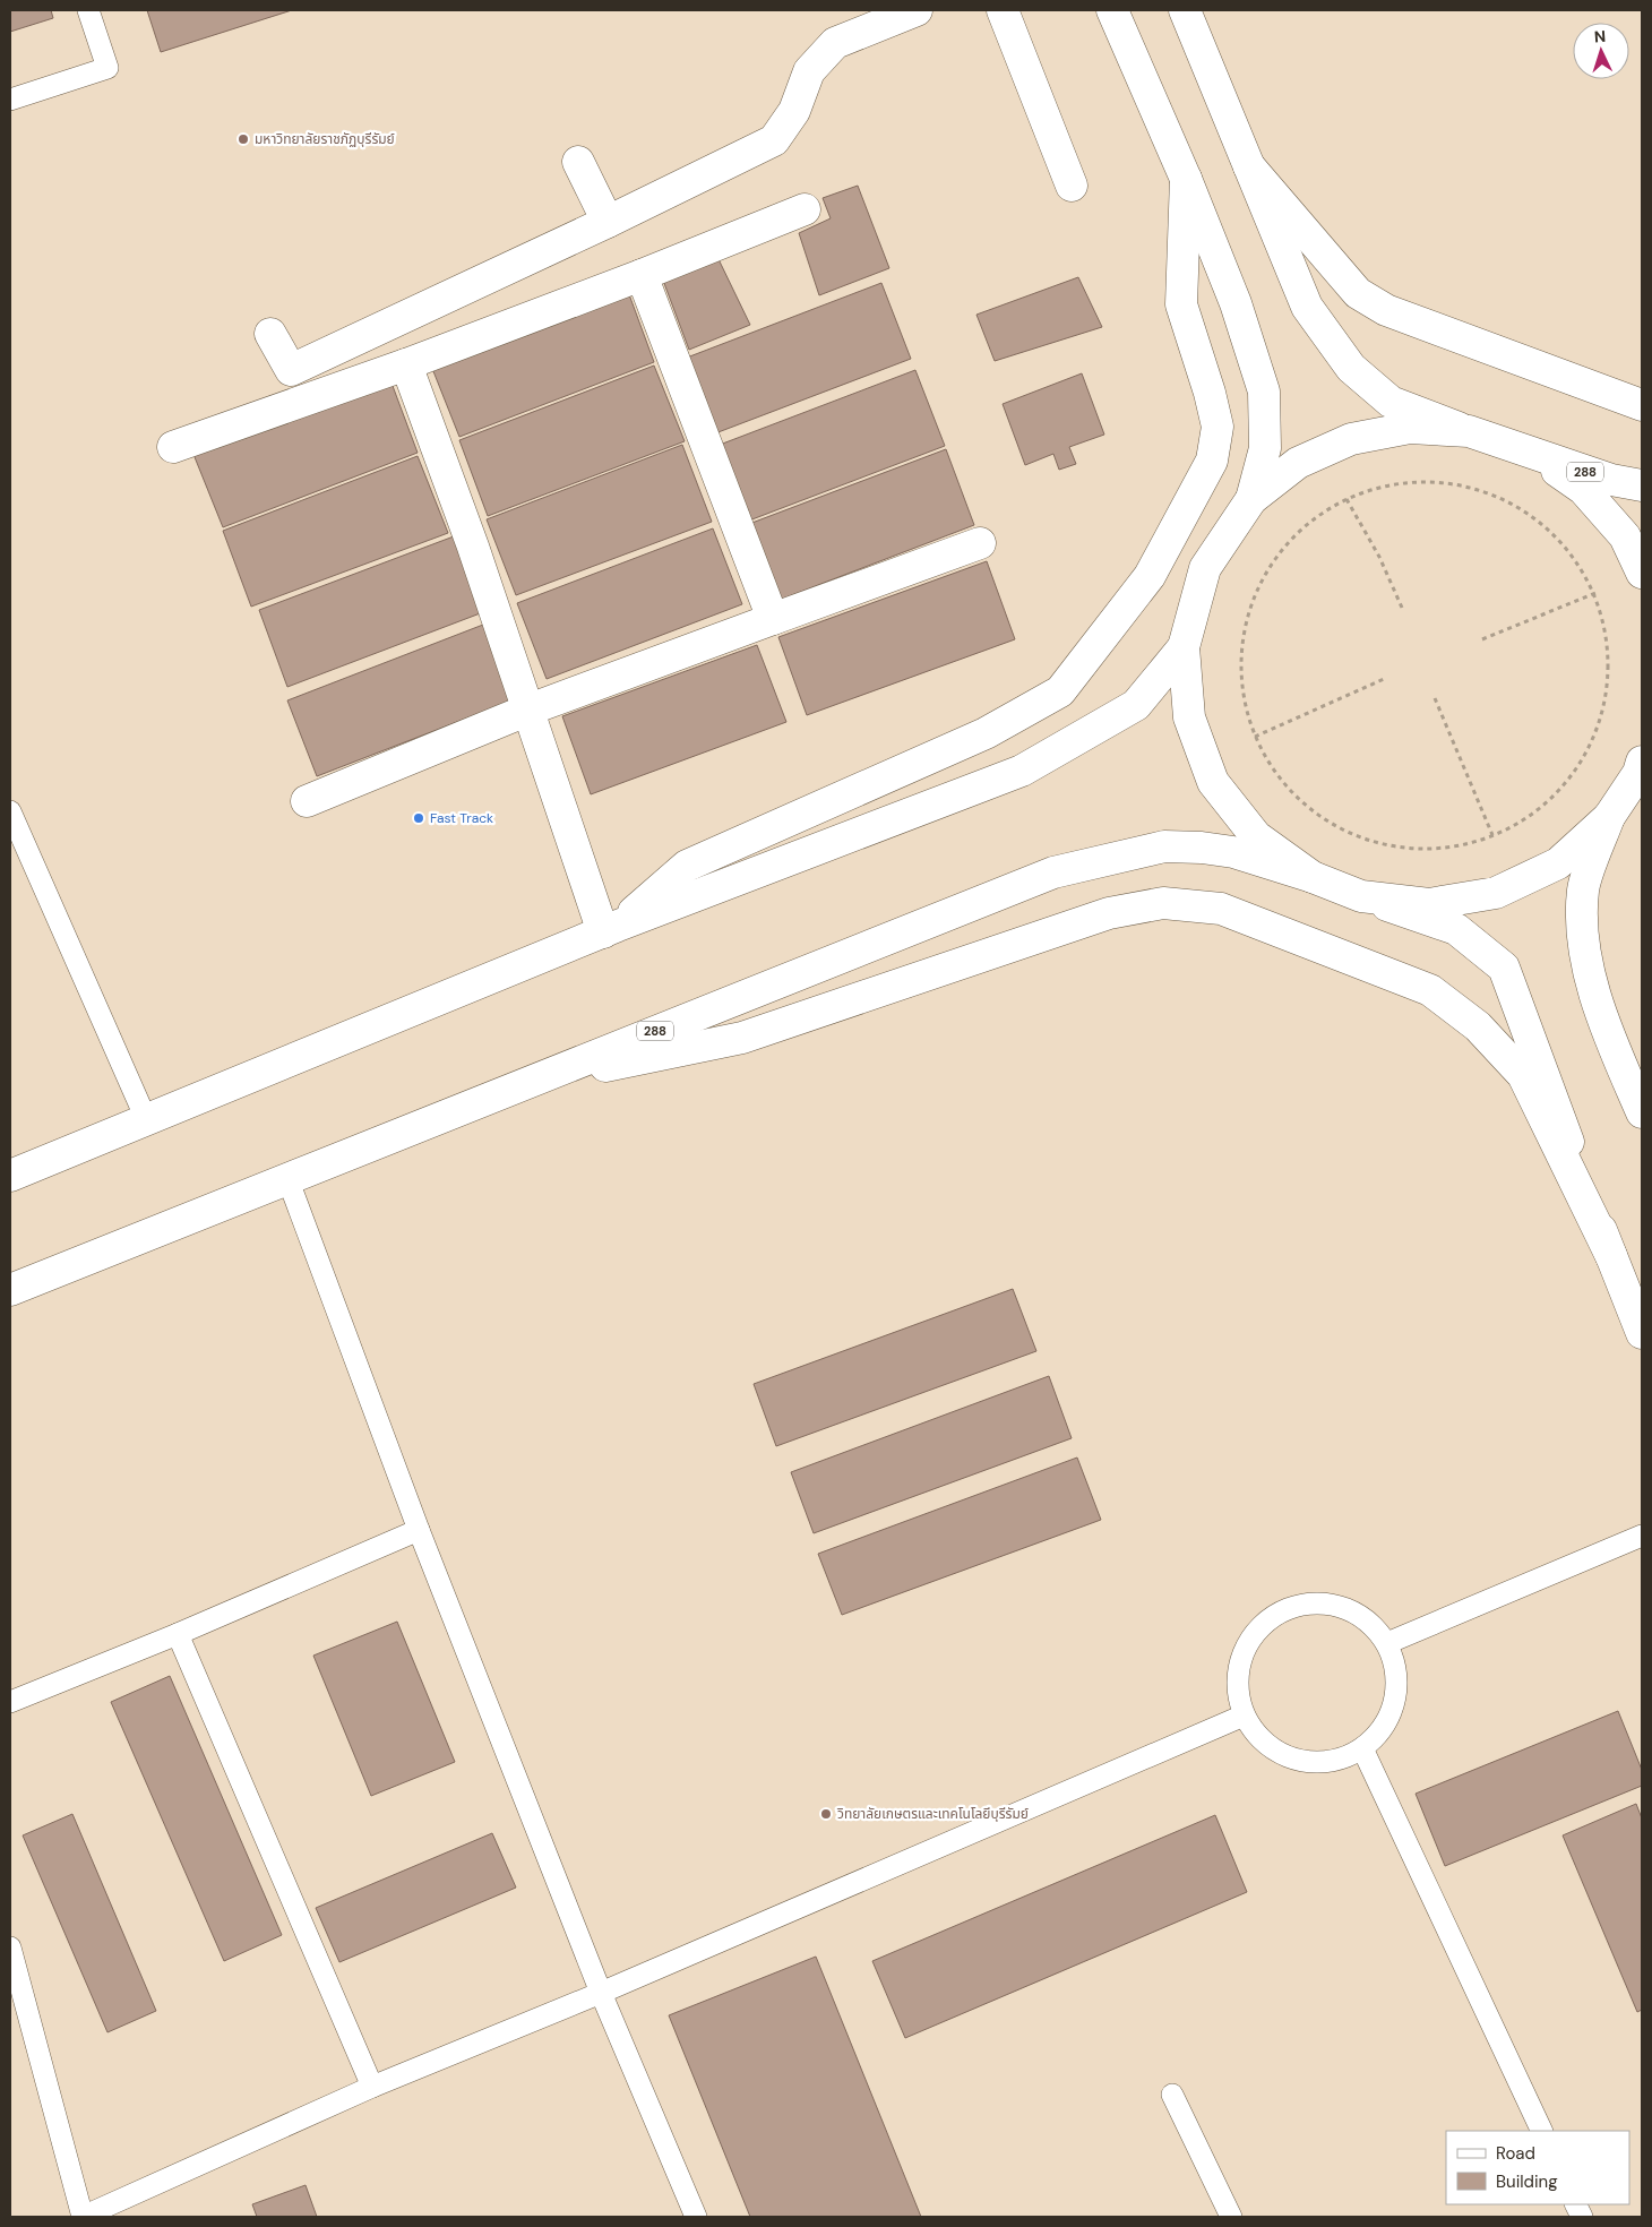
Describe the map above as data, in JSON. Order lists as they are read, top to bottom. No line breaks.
{"streets":{"main road":["288"]},"places":["มหาวิทยาลัยราชภัฏบุรีรัมย์","Fast Track","วิทยาลัยเกษตรและเทคโนโลยีบุรีรัมย์"],"legend":["Road","Building"],"north":"top"}
